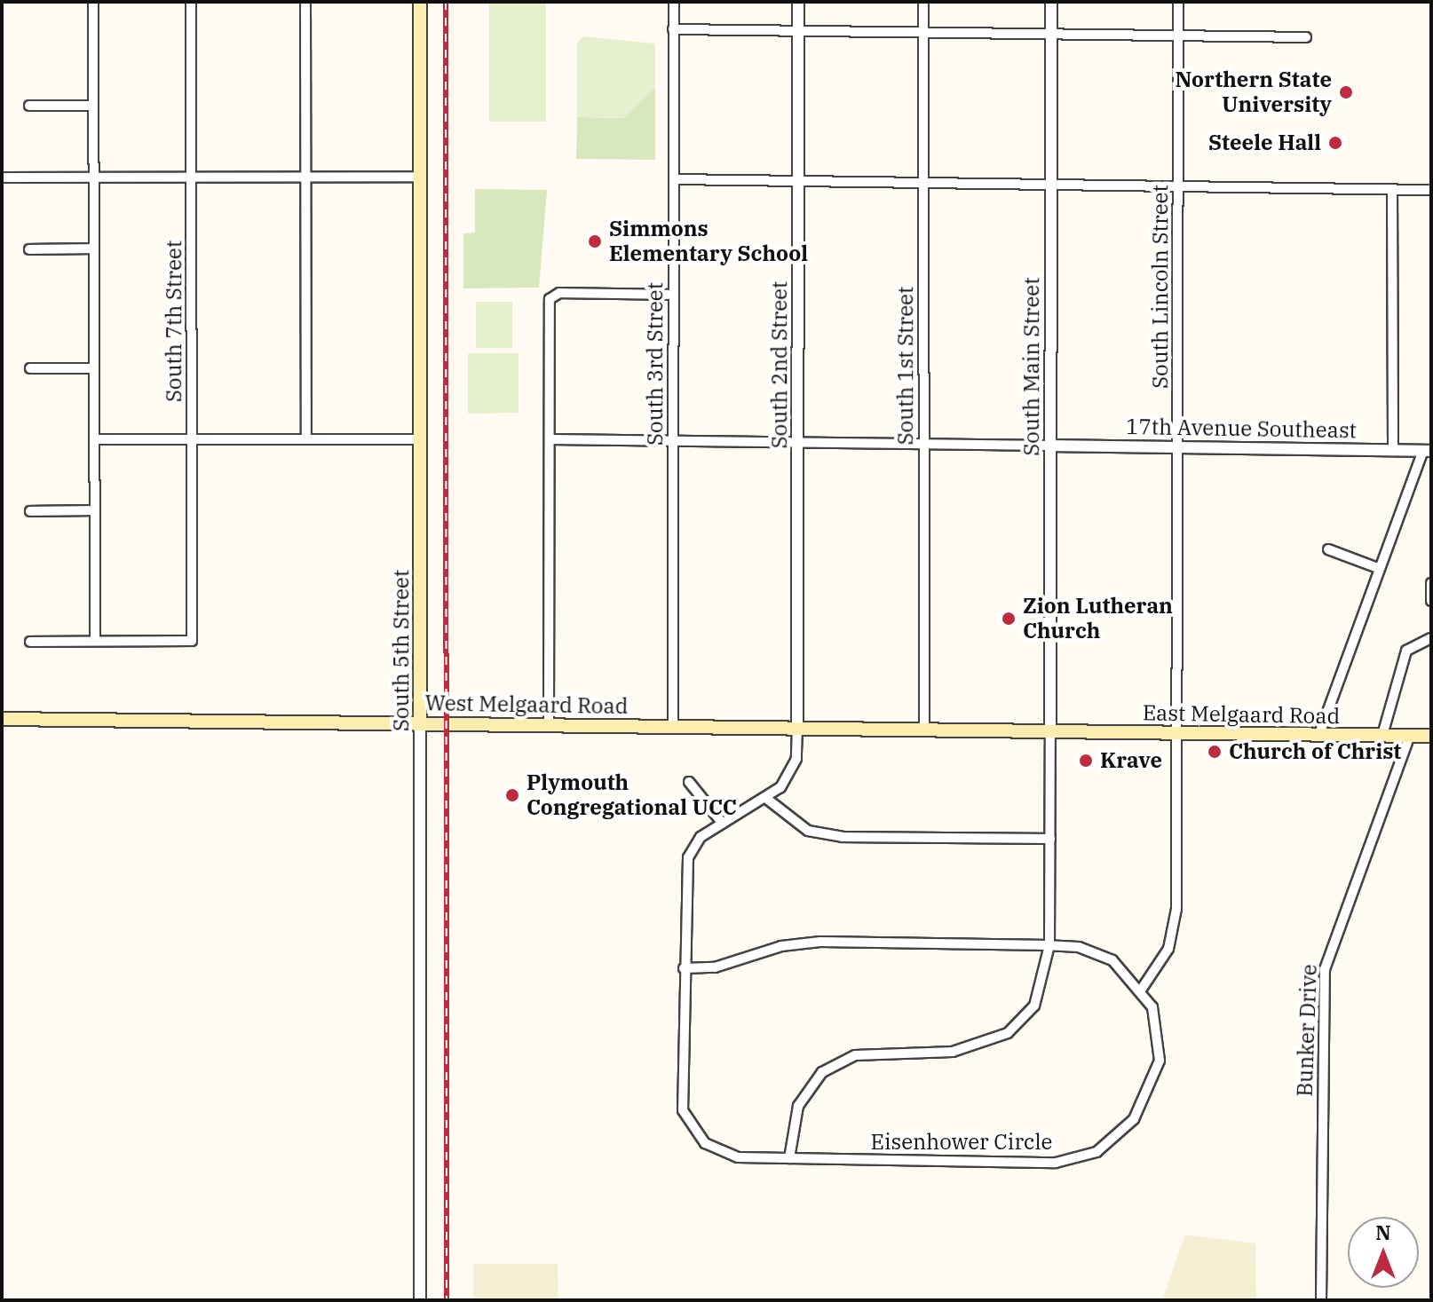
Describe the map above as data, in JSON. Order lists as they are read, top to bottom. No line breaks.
{"streets":{"main road":["South 5th Street","West Melgaard Road","East Melgaard Road"],"street":["South Lincoln Street","South 7th Street","South 3rd Street","South 2nd Street","South 1st Street","South Main Street","17th Avenue Southeast","Bunker Drive","Eisenhower Circle"]},"crossings":[["South Lincoln Street","17th Avenue Southeast"],["South Lincoln Street","East Melgaard Road"],["South Lincoln Street","Eisenhower Circle"],["South 3rd Street","West Melgaard Road"],["South 2nd Street","West Melgaard Road"],["South 2nd Street","Eisenhower Circle"],["South 1st Street","West Melgaard Road"],["South Main Street","17th Avenue Southeast"],["South Main Street","West Melgaard Road"],["South Main Street","East Melgaard Road"],["South 5th Street","West Melgaard Road"],["West Melgaard Road","East Melgaard Road"],["West Melgaard Road","Eisenhower Circle"],["East Melgaard Road","Bunker Drive"]],"places":["Northern State University","Steele Hall","Simmons Elementary School","Zion Lutheran Church","Church of Christ","Krave","Plymouth Congregational UCC"],"north":"top"}
